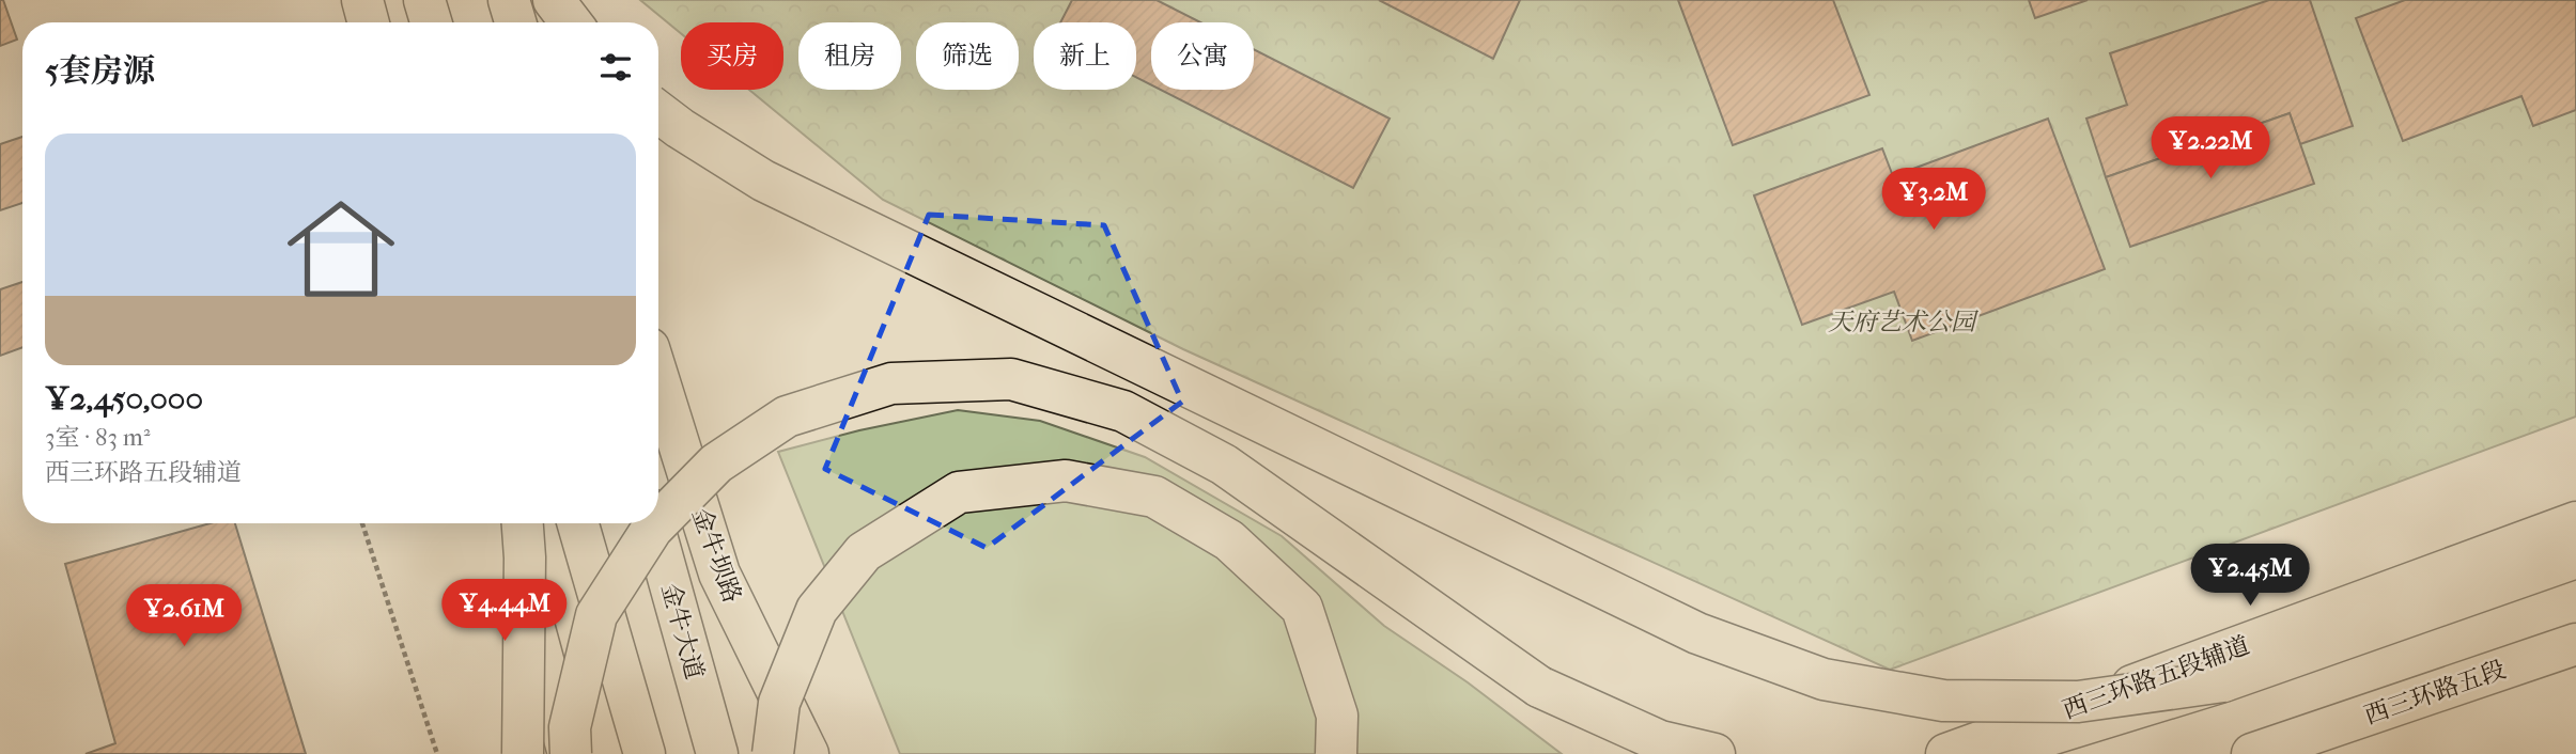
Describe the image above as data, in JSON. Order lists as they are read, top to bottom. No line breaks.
{"streets":{"main road":["金牛坝路","金牛大道","西三环路五段辅道","西三环路五段"]},"parks":["天府艺术公园"],"page":{"chip":["买房","租房","筛选","新上","公寓"],"heading":"5套房源","list":[{"name":"¥2,450,000","note":"3室 · 83 m² · 西三环路五段辅道"}],"price":["¥2.22M","¥3.2M","¥2.45M","¥4.44M","¥2.61M"]}}
